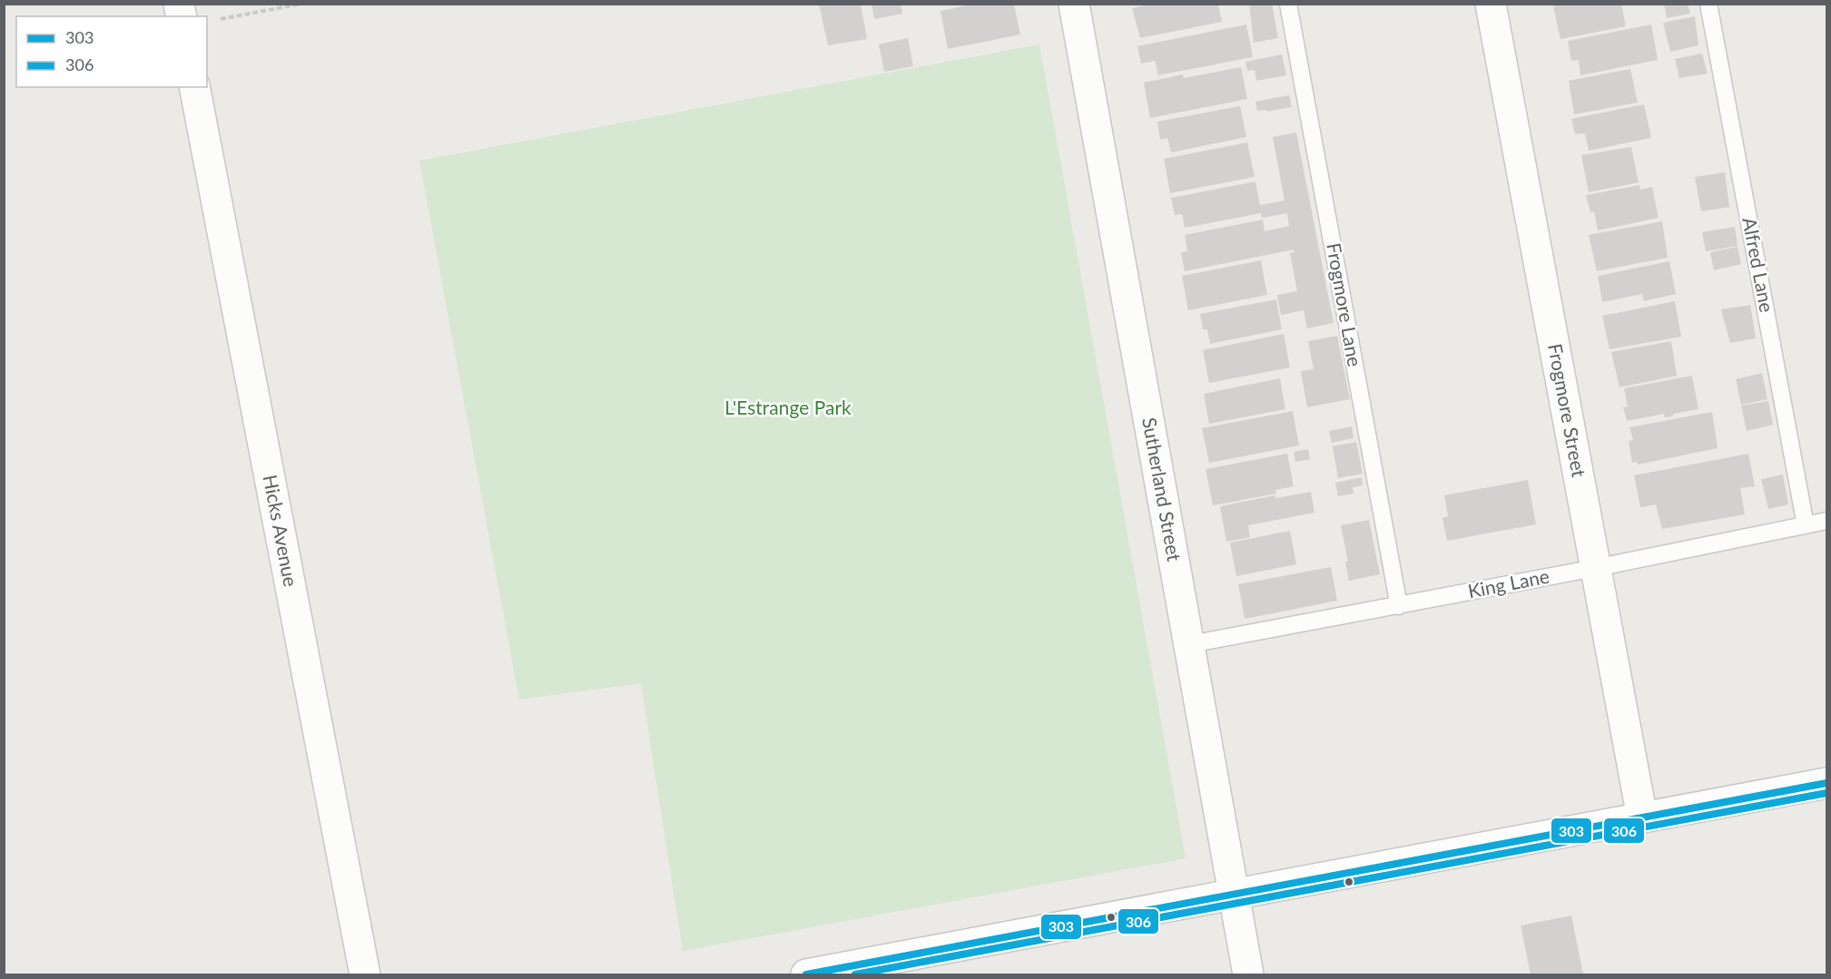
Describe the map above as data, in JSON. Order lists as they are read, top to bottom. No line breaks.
{"streets":{"street":["Frogmore Street","Sutherland Street","Hicks Avenue"],"lane":["Alfred Lane","Frogmore Lane","King Lane"]},"crossings":[["Alfred Lane","King Lane"],["Frogmore Lane","King Lane"],["Frogmore Street","King Lane"],["Sutherland Street","King Lane"]],"parks":["L'Estrange Park"],"lines":["transit line 303","transit line 306"],"legend":["303","306"]}
